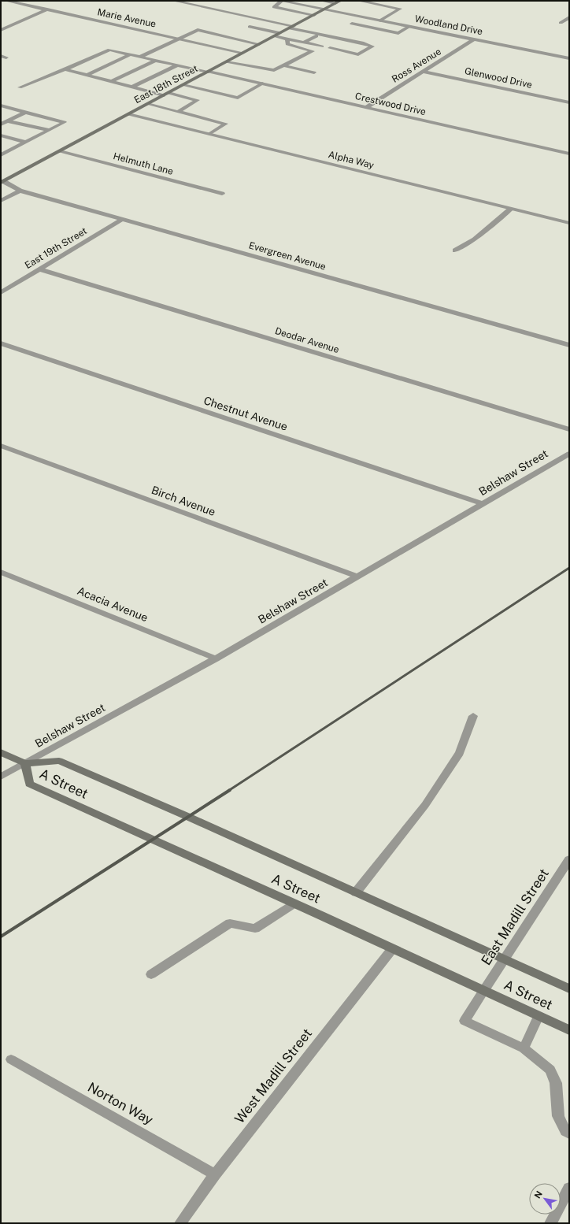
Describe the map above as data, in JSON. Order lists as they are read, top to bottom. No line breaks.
{"streets":{"main road":["East 18th Street","A Street"],"street":["Marie Avenue","Woodland Drive","Ross Avenue","Glenwood Drive","Crestwood Drive","Alpha Way","Helmuth Lane","East 19th Street","Evergreen Avenue","Deodar Avenue","Chestnut Avenue","Belshaw Street","Birch Avenue","Acacia Avenue","East Madill Street","West Madill Street","Norton Way"]},"crossings":[["Marie Avenue","East 18th Street"],["Woodland Drive","Ross Avenue"],["Woodland Drive","East 18th Street"],["Ross Avenue","Glenwood Drive"],["Ross Avenue","Crestwood Drive"],["East 18th Street","Crestwood Drive"],["East 18th Street","Alpha Way"],["East 18th Street","Helmuth Lane"],["East 18th Street","Evergreen Avenue"],["East 19th Street","Evergreen Avenue"],["East 19th Street","Deodar Avenue"],["Chestnut Avenue","Belshaw Street"],["Belshaw Street","Birch Avenue"],["Belshaw Street","Acacia Avenue"],["Belshaw Street","A Street"],["A Street","East Madill Street"],["A Street","West Madill Street"],["West Madill Street","Norton Way"]],"north":"top left"}
